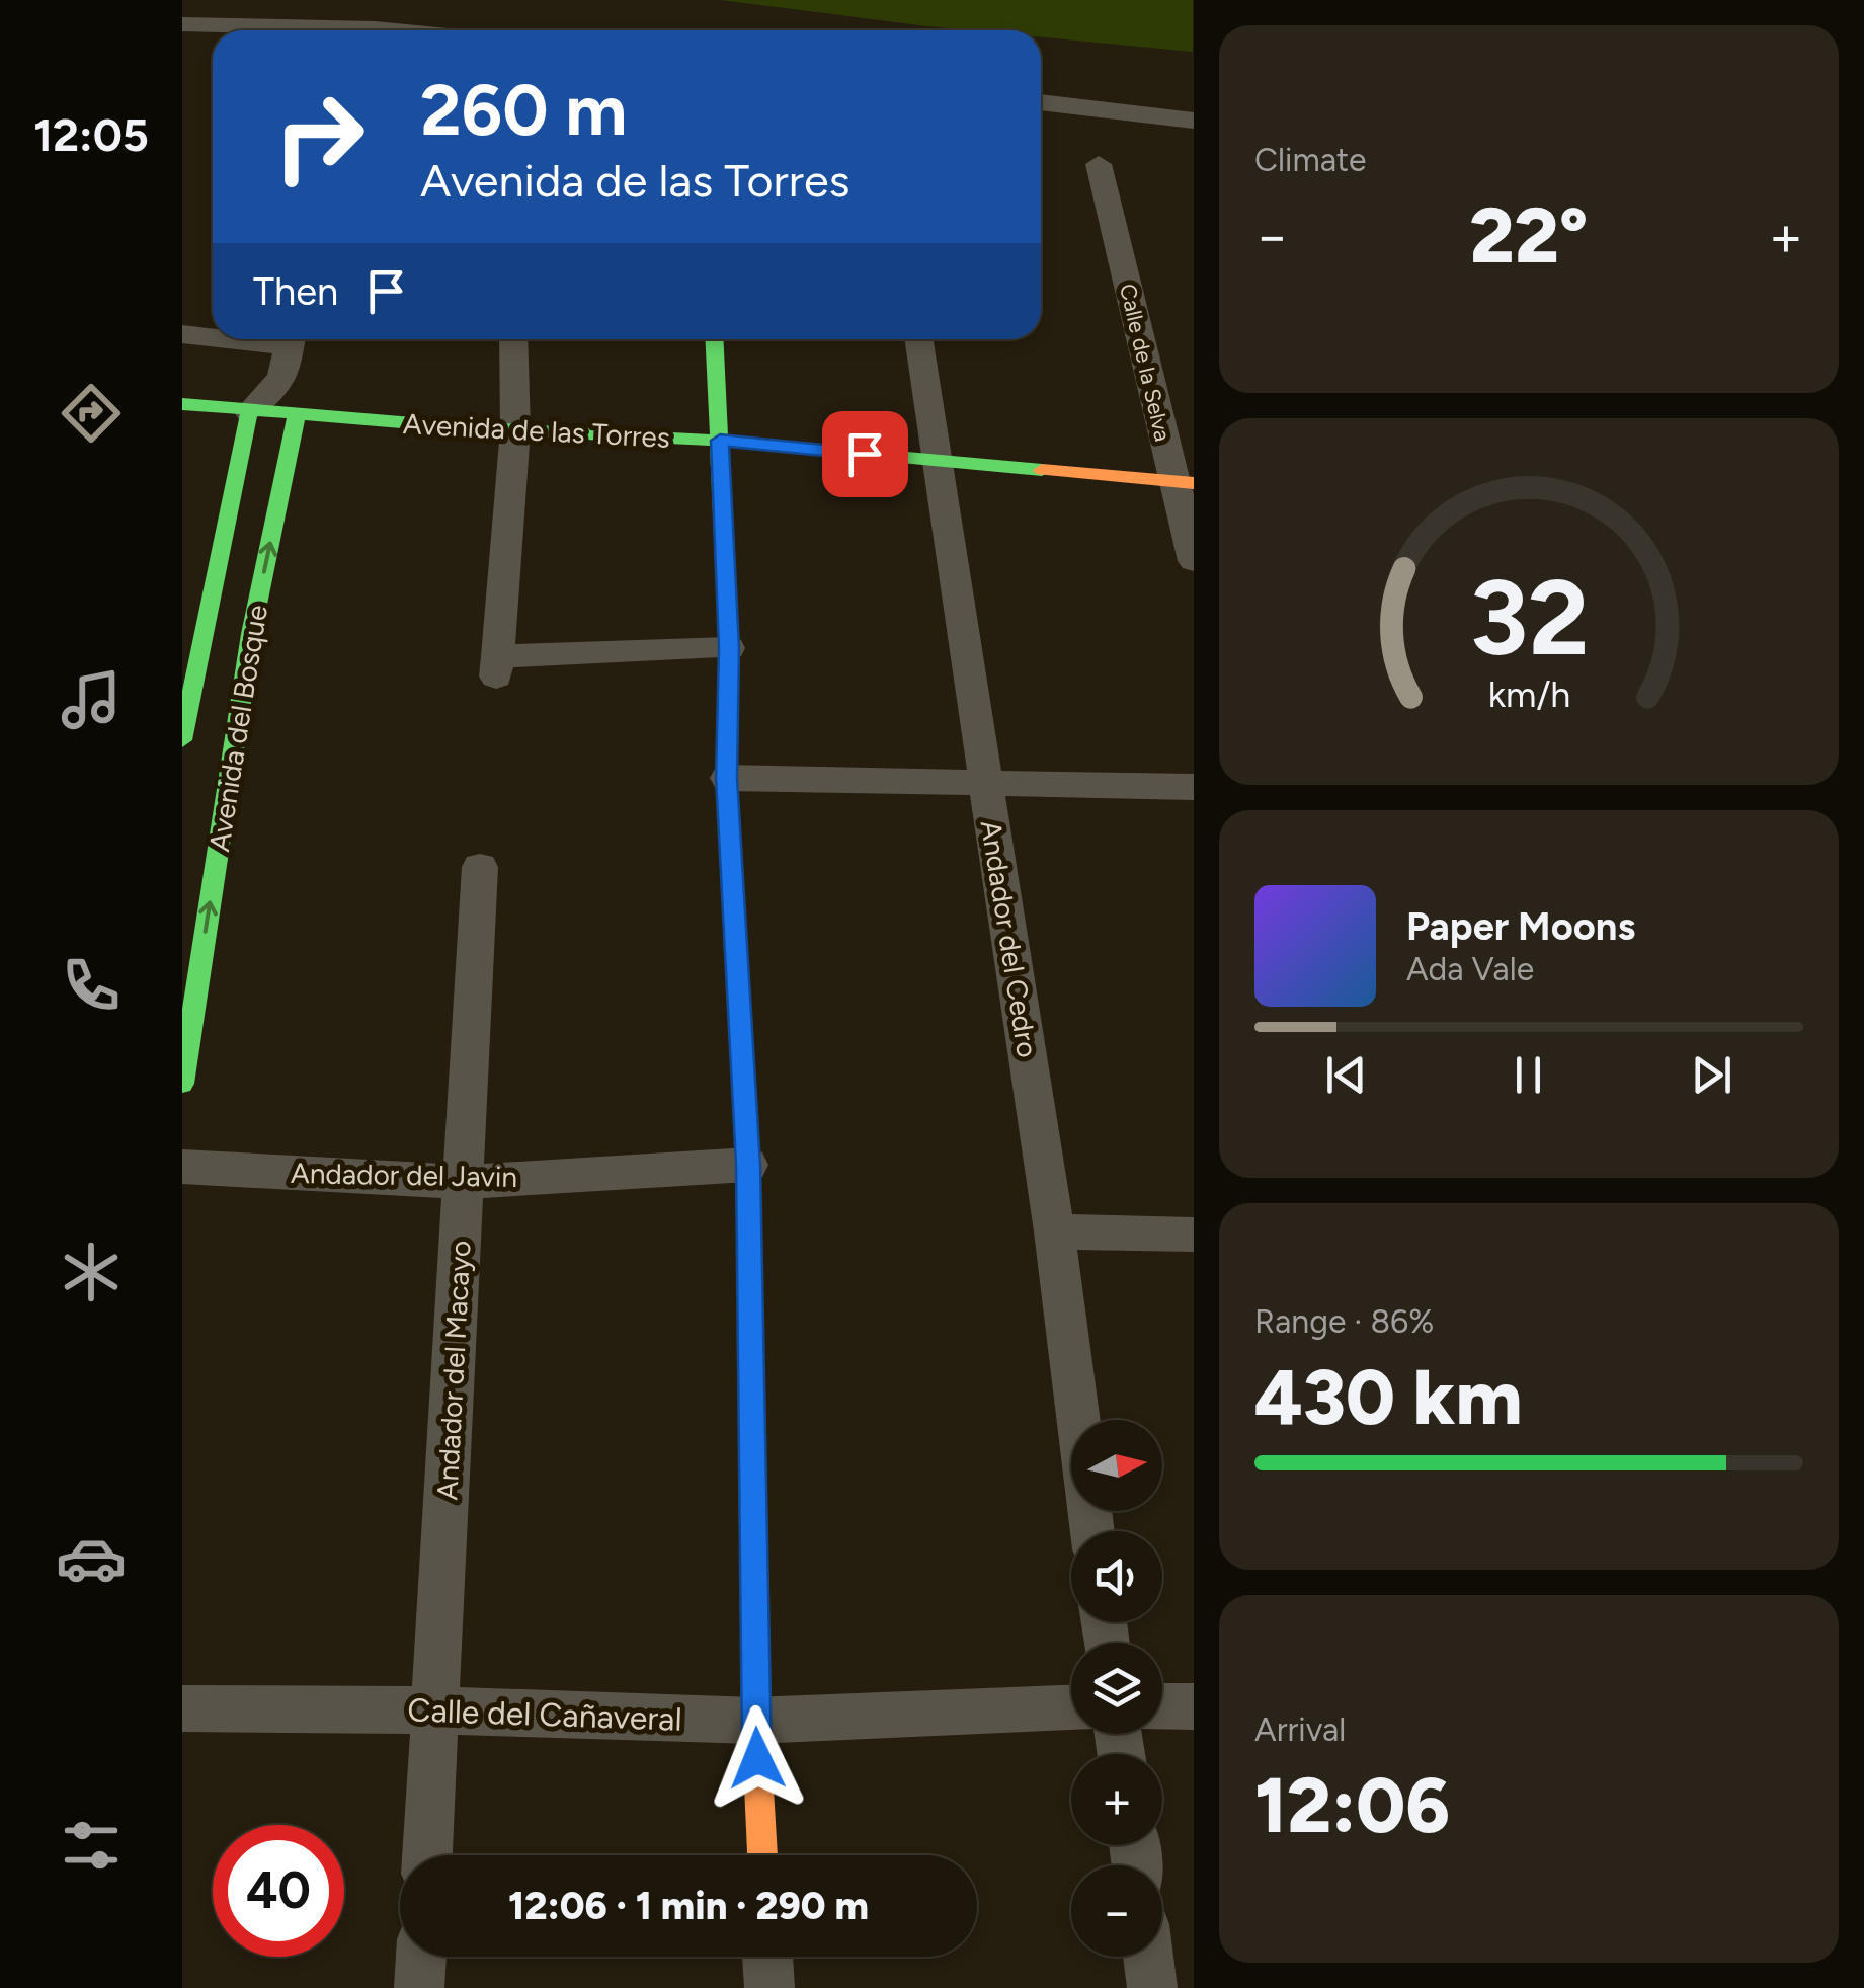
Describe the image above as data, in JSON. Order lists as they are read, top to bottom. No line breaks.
{"streets":{"street":["Calle de la Selva","Avenida de las Torres","Avenida del Bosque","Andador del Cedro","Andador del Javin","Andador del Macayo","Calle del Cañaveral"]},"crossings":[["Calle de la Selva","Avenida de las Torres"],["Avenida de las Torres","Avenida del Bosque"],["Avenida de las Torres","Andador del Cedro"],["Andador del Javin","Andador del Macayo"],["Andador del Macayo","Calle del Cañaveral"]],"north":"right","page":{"tabs":"12:05","tile":["Climate",["Range · 86%","430 km"],["Arrival","12:06"]],"turn":["260 m","Avenida de las Torres"],"heat":["−","22°","+"],"then":"Then","song":["Paper Moons","Ada Vale"],"map_buttons":["+","−"],"limit":"40","trip":"12:06 · 1 min · 290 m","gauge":["32","km/h"]}}
